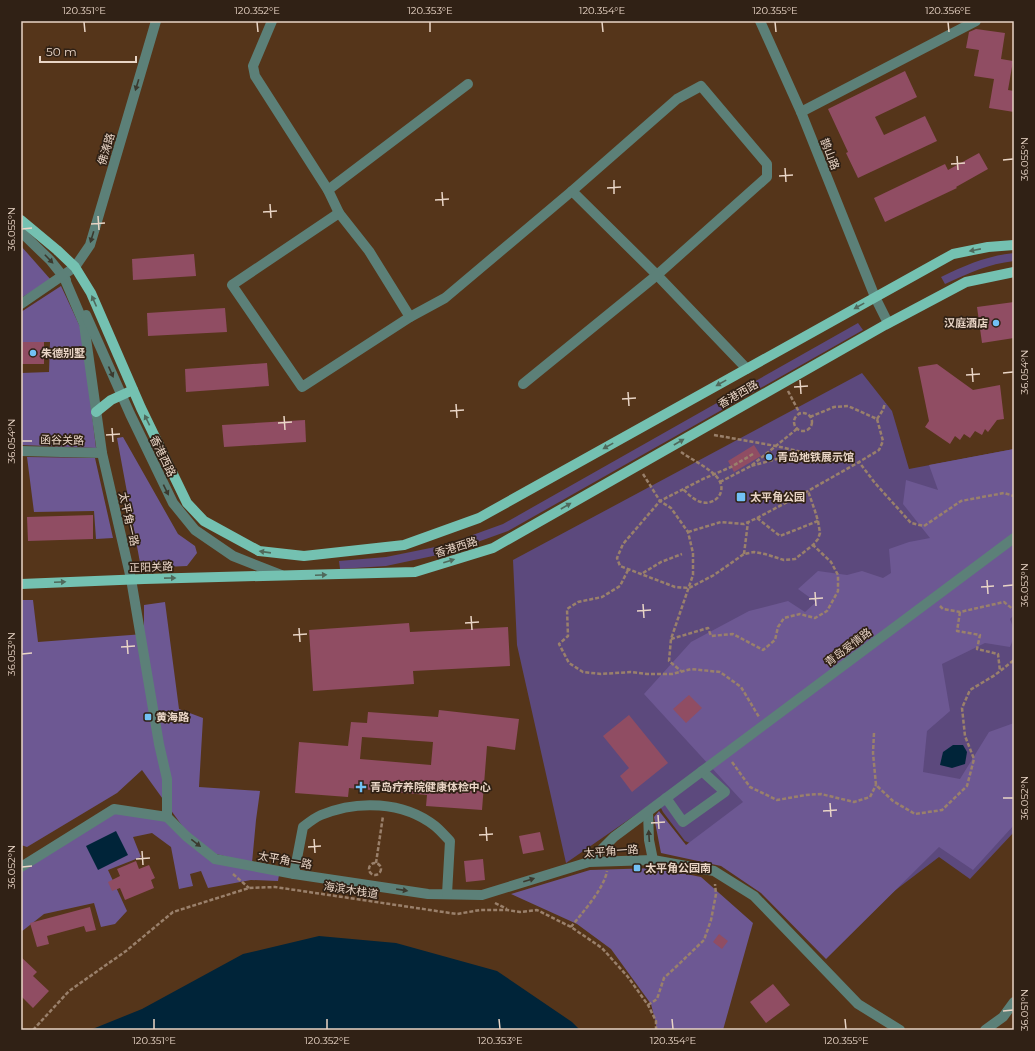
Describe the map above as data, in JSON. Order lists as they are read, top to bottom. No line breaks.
{"streets":{"main road":["香港西路","正阳关路"],"street":["佛涛路","鹊山路","函谷关路","太平角一路","青岛爱情路"],"path":["海滨木栈道"]},"crossings":[["佛涛路","香港西路"],["佛涛路","太平角一路"],["鹊山路","香港西路"],["香港西路","太平角一路"],["香港西路","正阳关路"],["函谷关路","太平角一路"],["太平角一路","正阳关路"],["太平角一路","青岛爱情路"]],"one_way":["佛涛路","正阳关路"],"places":{"other":["汉庭酒店","朱德别墅","青岛地铁展示馆"],"transit":["太平角公园","黄海路","太平角公园南"],"health":["青岛疗养院健康体检中心"]},"scale_bar":"50 m","coordinates":["120.351°E","120.352°E","120.353°E","120.354°E","120.355°E","120.356°E","36.055°N","36.054°N","36.053°N","36.052°N","36.051°N"]}
